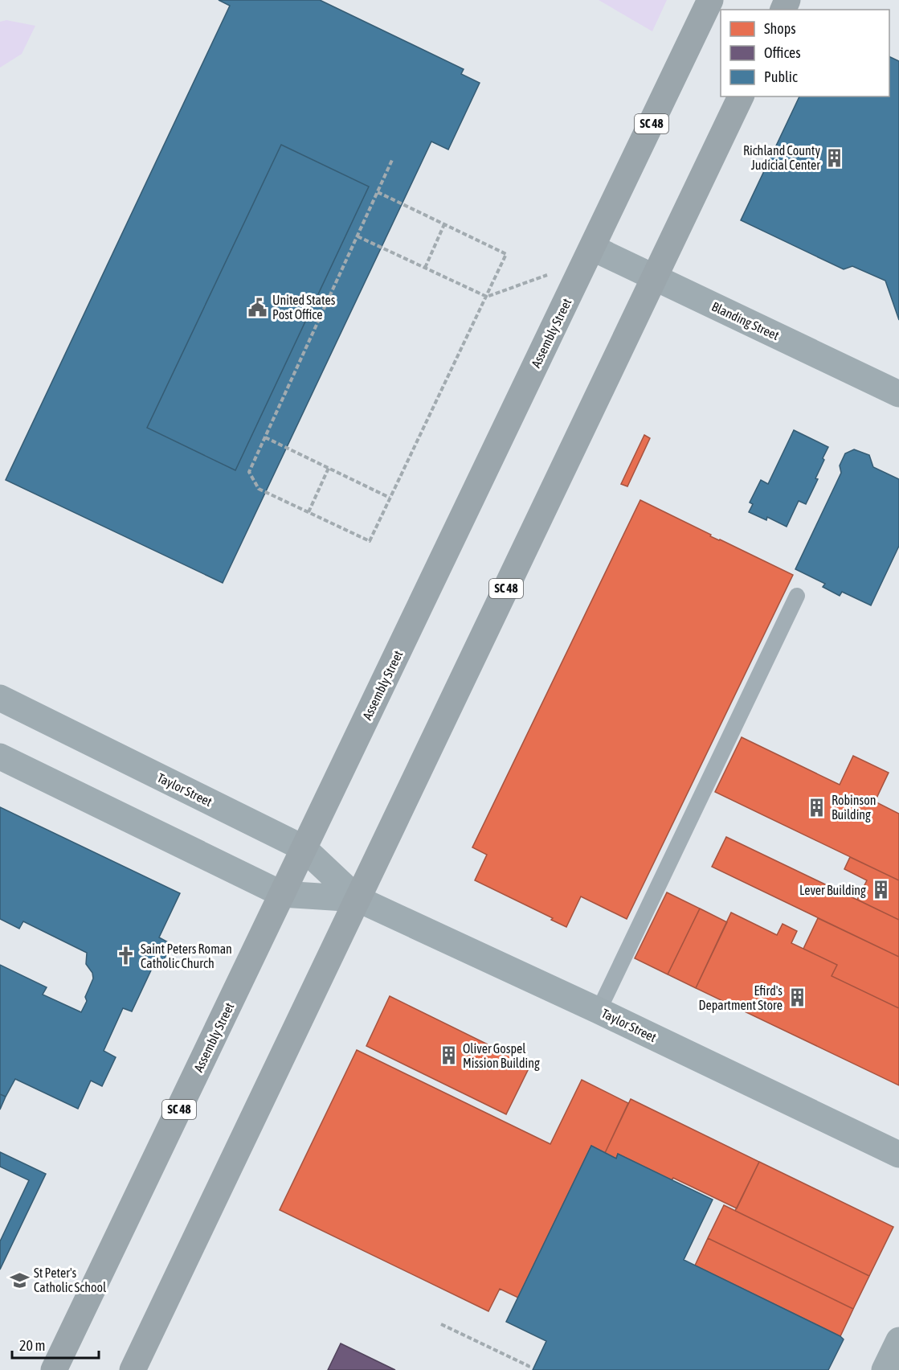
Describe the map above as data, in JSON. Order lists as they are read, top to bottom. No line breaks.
{"streets":{"main road":["SC 48","Blanding Street","Assembly Street","Taylor Street"]},"crossings":[["SC 48","Blanding Street"],["SC 48","Taylor Street"],["Blanding Street","Assembly Street"],["Assembly Street","Taylor Street"]],"places":{"building":["Richland County Judicial Center","Robinson Building","Lever Building","Efird's Department Store","Oliver Gospel Mission Building"],"public building":["United States Post Office"],"church":["Saint Peters Roman Catholic Church"],"school or university":["St Peter's Catholic School"]},"legend":["Shops","Offices","Public"],"scale_bar":"20 m"}
